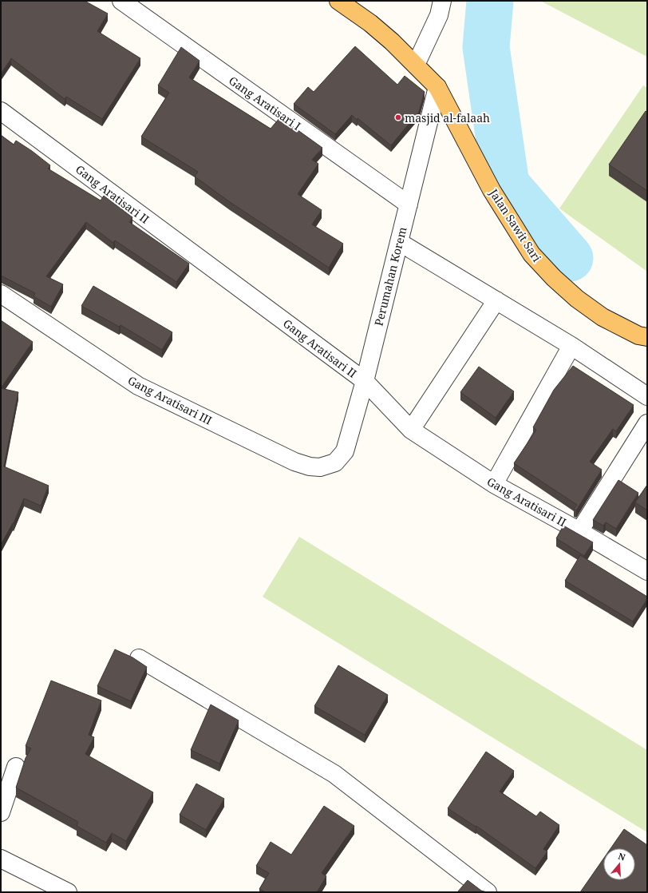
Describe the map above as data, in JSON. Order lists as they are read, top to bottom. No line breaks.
{"streets":{"main road":["Jalan Sawit Sari"],"street":["Gang Aratisari I","Gang Aratisari II","Perumahan Korem","Gang Aratisari III"]},"crossings":[["Gang Aratisari I","Perumahan Korem"],["Gang Aratisari II","Perumahan Korem"],["Jalan Sawit Sari","Perumahan Korem"],["Perumahan Korem","Gang Aratisari III"]],"places":["masjid al-falaah"],"north":"top"}
